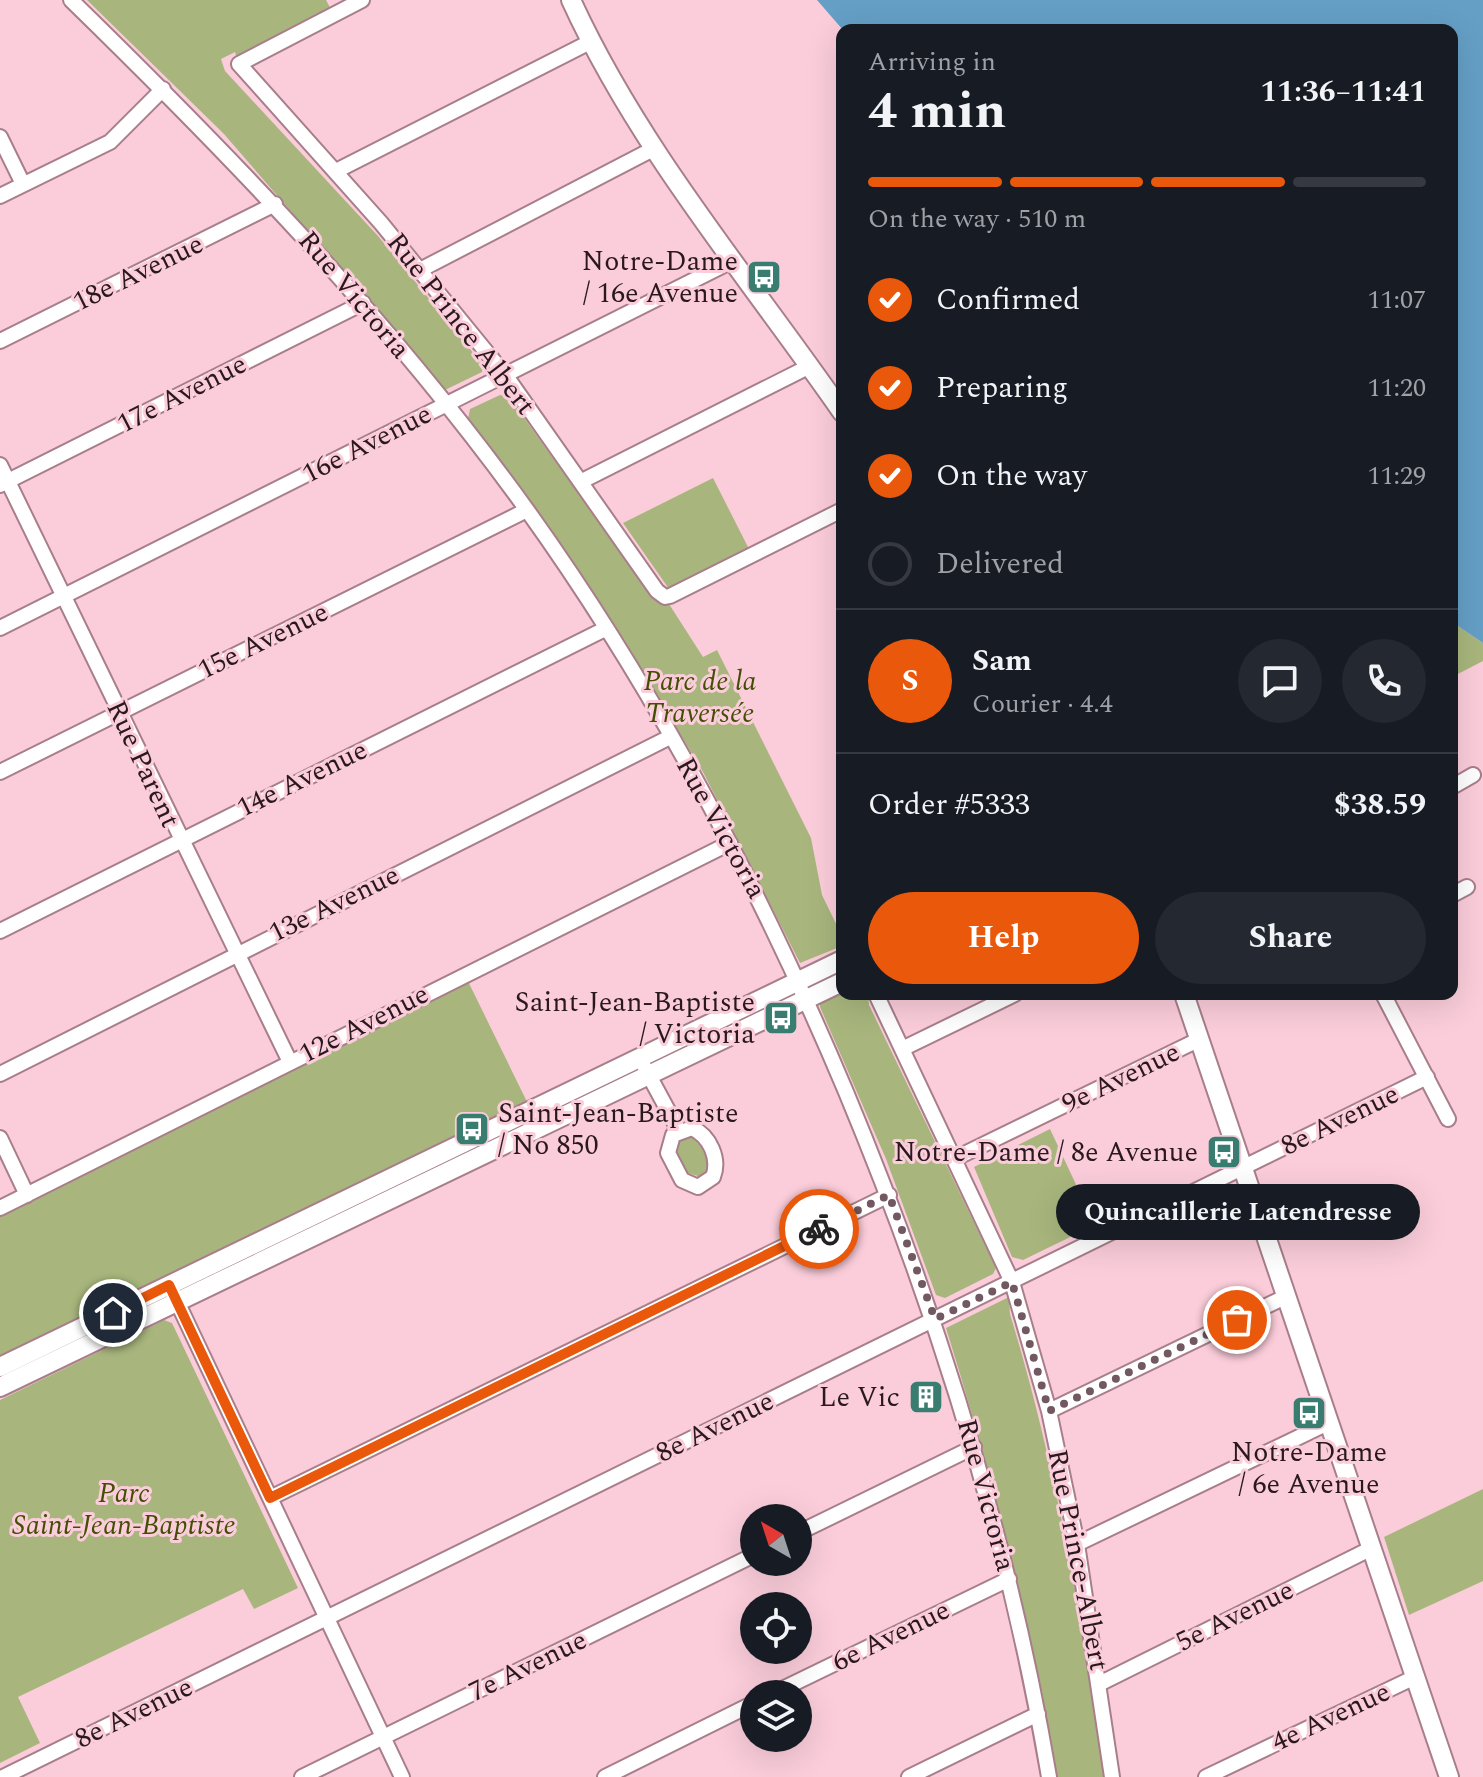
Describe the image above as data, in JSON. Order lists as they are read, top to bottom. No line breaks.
{"streets":{"street":["18e Avenue","Rue Victoria","Rue Prince Albert","17e Avenue","16e Avenue","15e Avenue","Rue Parent","14e Avenue","13e Avenue","12e Avenue","9e Avenue","8e Avenue","Rue Prince-Albert","5e Avenue","6e Avenue","7e Avenue","4e Avenue"]},"crossings":[["18e Avenue","Rue Victoria"],["Rue Victoria","17e Avenue"],["Rue Victoria","16e Avenue"],["Rue Victoria","15e Avenue"],["Rue Victoria","14e Avenue"],["Rue Victoria","13e Avenue"],["Rue Victoria","12e Avenue"],["Rue Victoria","8e Avenue"],["Rue Victoria","6e Avenue"],["Rue Prince Albert","16e Avenue"],["17e Avenue","Rue Parent"],["16e Avenue","Rue Parent"],["15e Avenue","Rue Parent"],["Rue Parent","14e Avenue"],["Rue Parent","13e Avenue"],["Rue Parent","12e Avenue"],["9e Avenue","Rue Prince-Albert"],["8e Avenue","Rue Prince-Albert"],["Rue Prince-Albert","5e Avenue"]],"parks":["Parc de la Traversée","Parc Saint-Jean-Baptiste"],"places":{"bus stop":["Notre-Dame / 16e Avenue","Saint-Jean-Baptiste / Victoria","Saint-Jean-Baptiste / No 850","Notre-Dame / 8e Avenue","Notre-Dame / 6e Avenue"],"other":["Quincaillerie Latendresse"],"building":["Le Vic"]},"north":"top left","page":{"heading":["4 min","Arriving in","11:36–11:41"],"panel":["Sam","Courier · 4.4","Order #5333","$38.59"],"bar":"On the way · 510 m","list":[["Confirmed","11:07"],["Preparing","11:20"],["On the way","11:29"],"Delivered"],"round":"S","buttons":["Help","Share"],"bubble":"Quincaillerie Latendresse"}}
